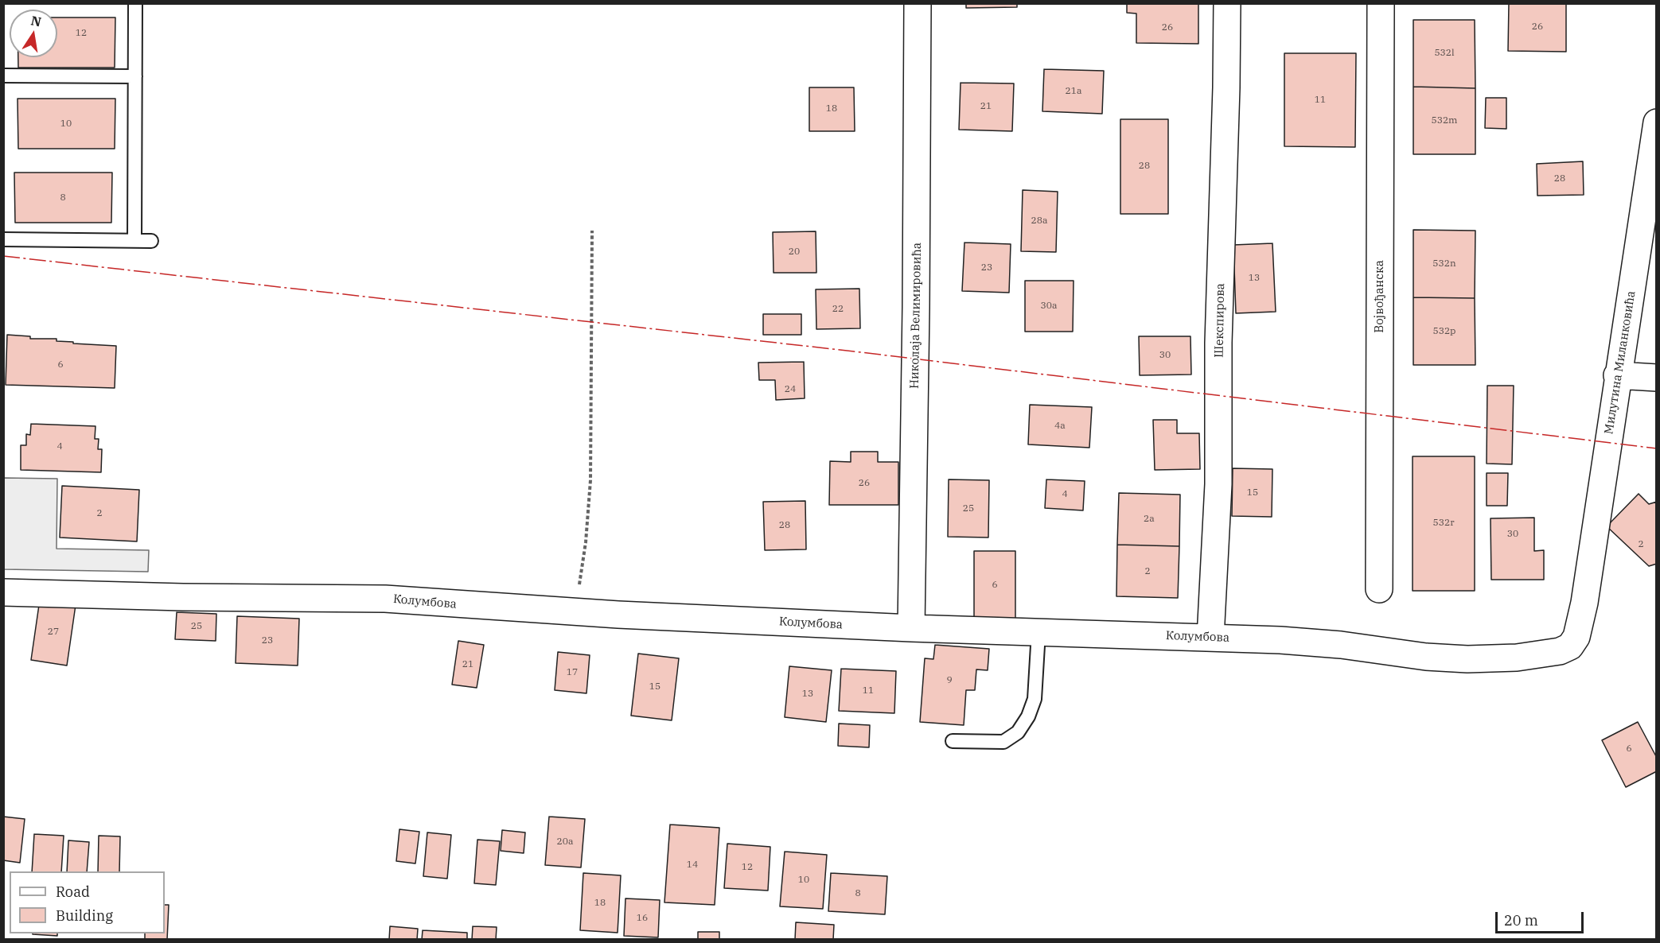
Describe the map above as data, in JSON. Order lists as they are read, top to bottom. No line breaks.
{"streets":{"street":["Војвођанска","Николаја Велимировића","Шекспирова","Милутина Миланковића","Колумбова"]},"crossings":[["Николаја Велимировића","Колумбова"],["Шекспирова","Колумбова"],["Милутина Миланковића","Колумбова"]],"house_numbers":["26","26","12","532l","21a","11","21","18","532m","10","28","28","8","28a","20","532n","23","13","30a","22","532p","30","6","24","4a","4","26","15","4","25","2","2a","532r","28","30","2","2","6","25","27","23","21","17","9","15","11","13","6","20a","14","12","10","8","18","16"],"legend":["Road","Building"],"scale_bar":"20 m","north":"top"}
